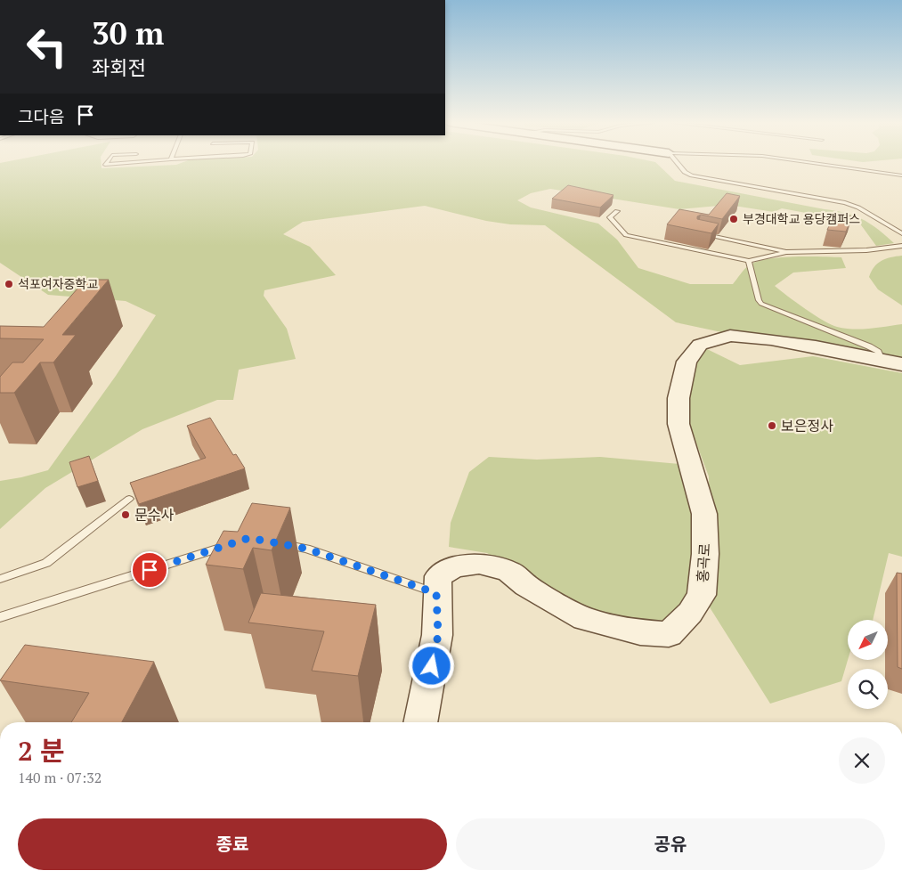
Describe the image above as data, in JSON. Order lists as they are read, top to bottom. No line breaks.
{"streets":{"street":["홍곡로"]},"places":["부경대학교 용당캠퍼스","석포여자중학교","보은정사","문수사"],"north":"bottom left","page":{"turn":["30 m","좌회전"],"then":"그다음","heading":["2 분","140 m · 07:32"],"buttons":["종료","공유"]}}
